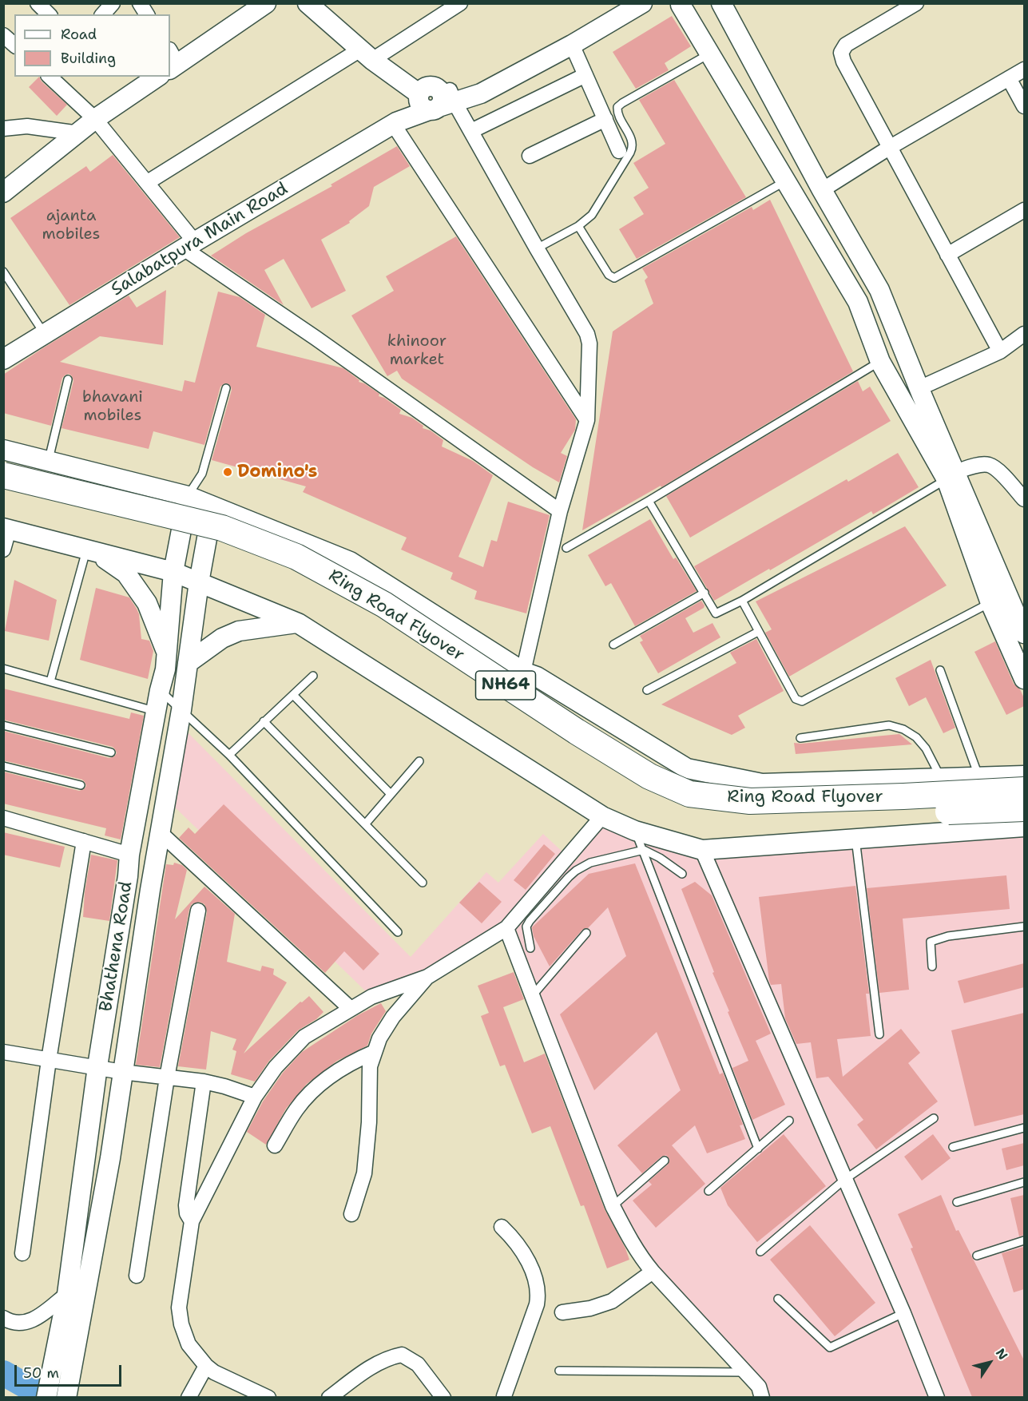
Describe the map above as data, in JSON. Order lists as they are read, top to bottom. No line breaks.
{"streets":{"highway":["Ring Road Flyover","NH64"],"street":["Salabatpura Main Road","Bhathena Road"]},"places":["Domino's"],"house_numbers":["ajanta mobiles","khinoor market","bhavani mobiles"],"legend":["Road","Building"],"scale_bar":"50 m","north":"top right"}
